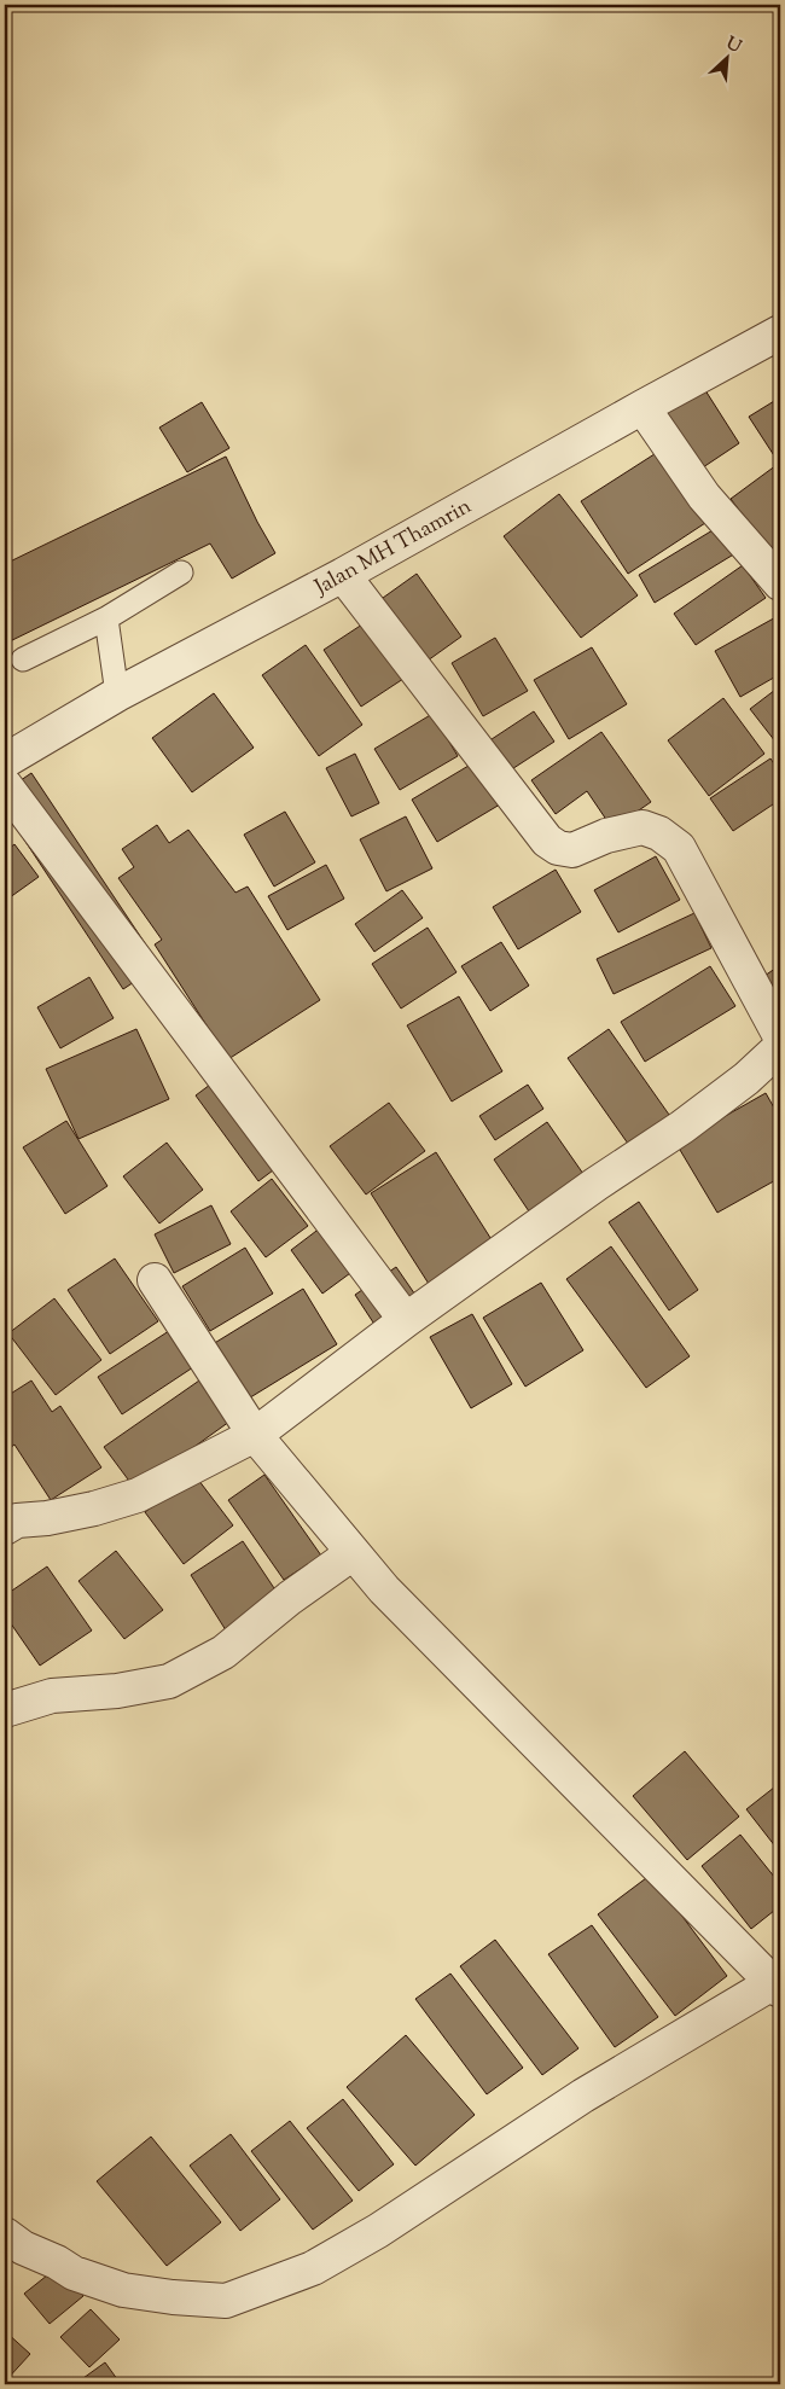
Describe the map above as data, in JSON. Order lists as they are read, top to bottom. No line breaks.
{"streets":{"street":["Jalan MH Thamrin"]},"north":"top right"}
